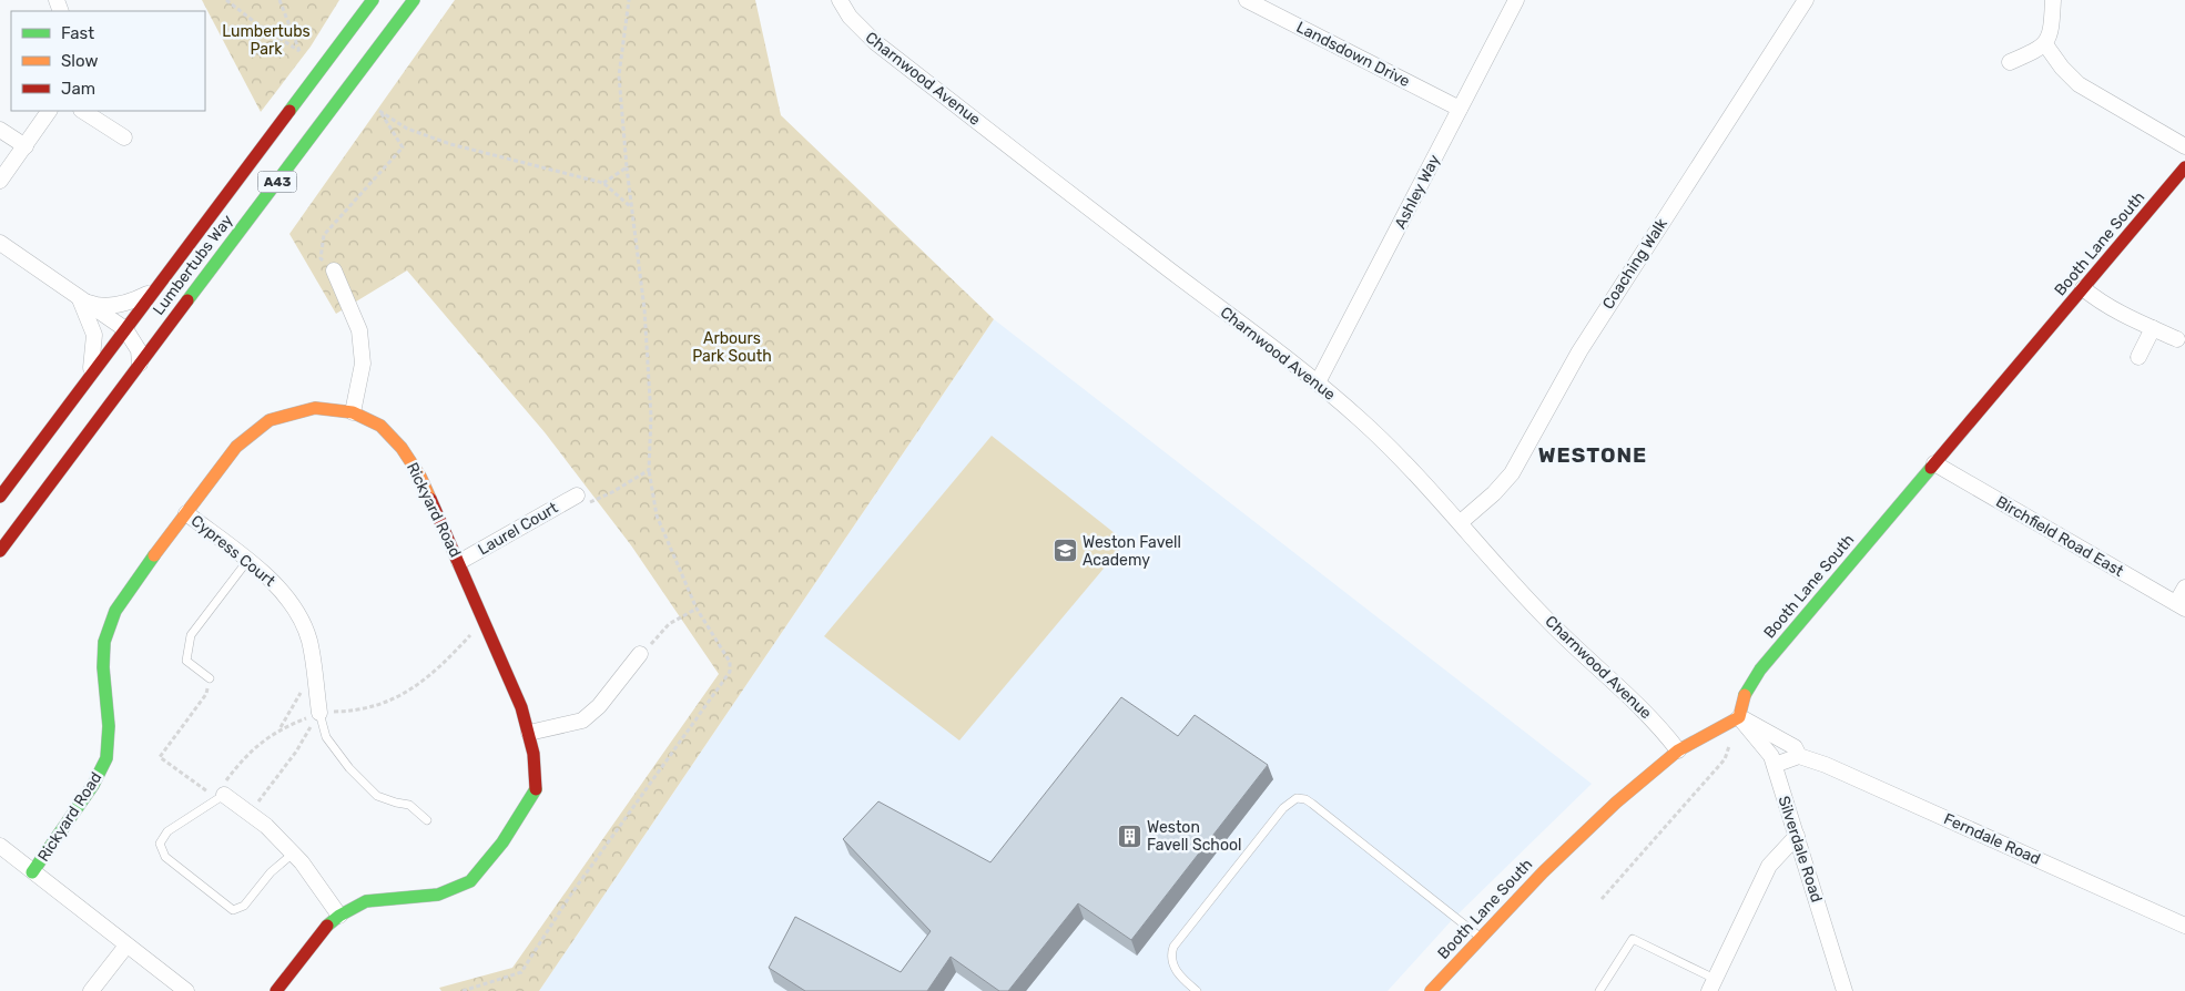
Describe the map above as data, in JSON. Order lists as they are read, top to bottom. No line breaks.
{"streets":{"main road":["A43","Booth Lane South","Lumbertubs Way","Rickyard Road"],"street":["Landsdown Drive","Charnwood Avenue","Ashley Way","Coaching Walk","Laurel Court","Birchfield Road East","Cypress Court","Ferndale Road","Silverdale Road"]},"crossings":[["Landsdown Drive","Ashley Way"],["Charnwood Avenue","Ashley Way"],["Charnwood Avenue","Booth Lane South"],["Charnwood Avenue","Coaching Walk"],["Booth Lane South","Birchfield Road East"],["Booth Lane South","Ferndale Road"],["Booth Lane South","Silverdale Road"],["Rickyard Road","Laurel Court"],["Rickyard Road","Cypress Court"],["Ferndale Road","Silverdale Road"]],"districts":["WESTONE"],"parks":["Lumbertubs Park","Arbours Park South"],"places":{"school or university":["Weston Favell Academy"],"building":["Weston Favell School"]},"legend":["Fast","Slow","Jam"]}
